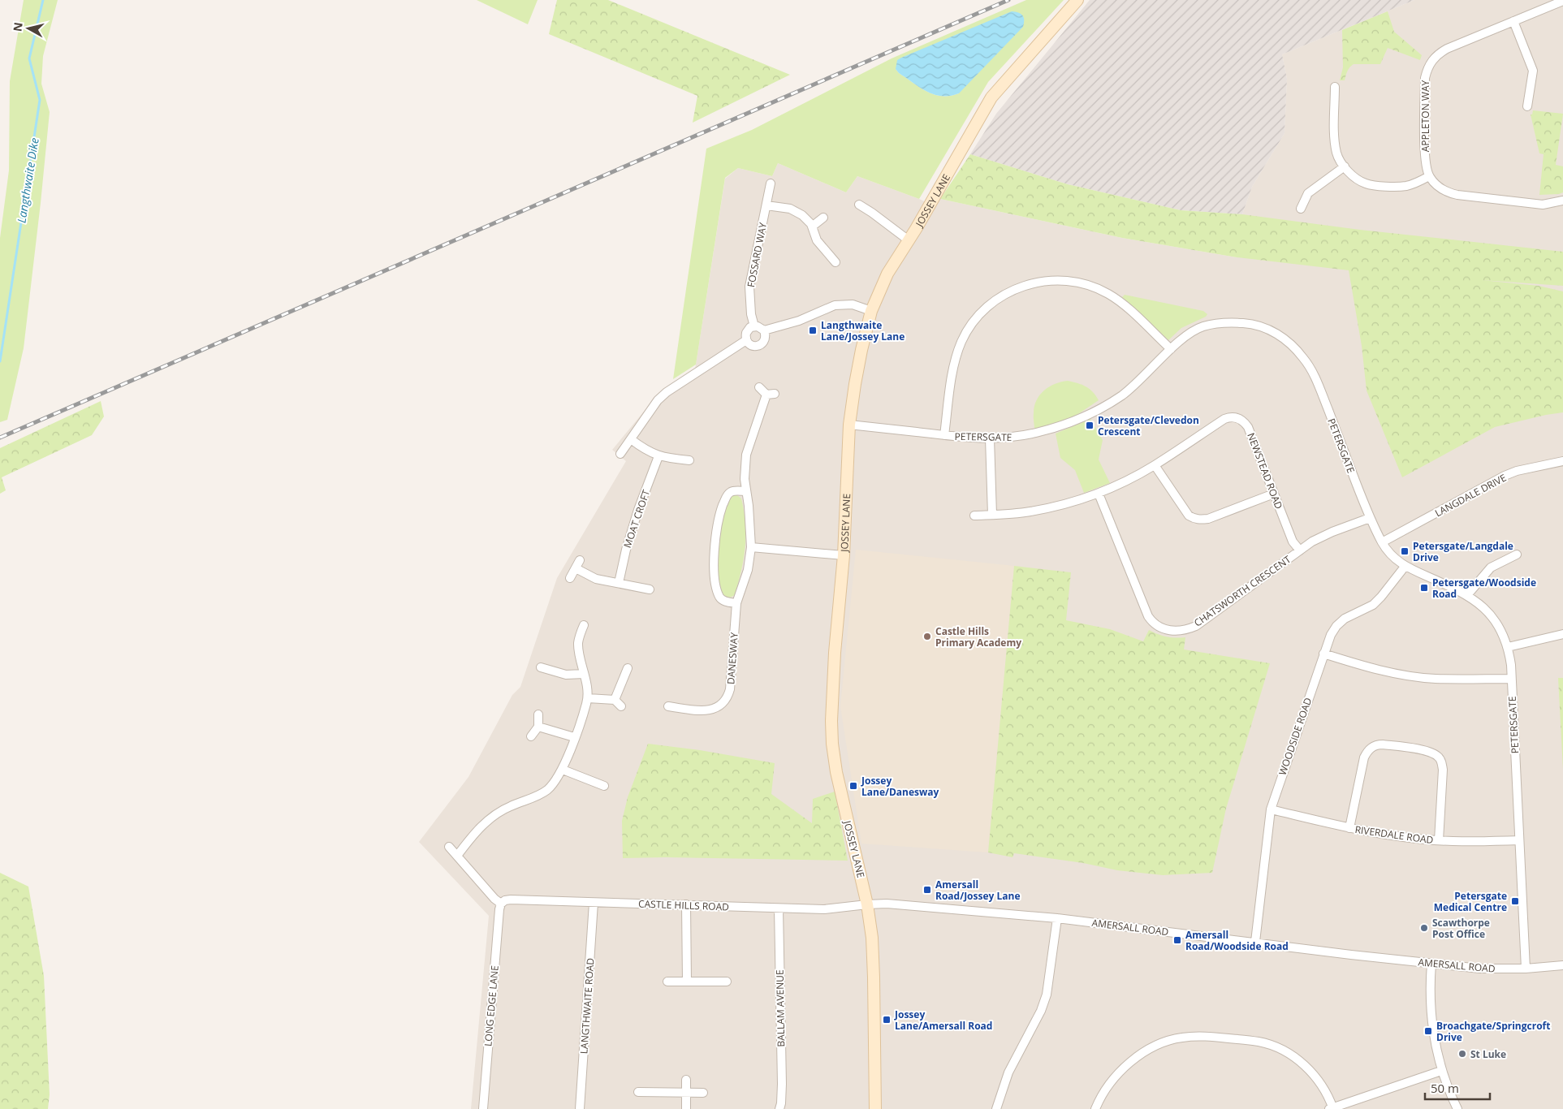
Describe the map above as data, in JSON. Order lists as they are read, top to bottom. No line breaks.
{"streets":{"street":["APPLETON WAY","JOSSEY LANE","FOSSARD WAY","PETERSGATE","NEWSTEAD ROAD","LANGDALE DRIVE","MOAT CROFT","CHATSWORTH CRESCENT","DANESWAY","WOODSIDE ROAD","RIVERDALE ROAD","CASTLE HILLS ROAD","AMERSALL ROAD","LONG EDGE LANE","LANGTHWAITE ROAD","BALLAM AVENUE"]},"crossings":[["JOSSEY LANE","PETERSGATE"],["JOSSEY LANE","CASTLE HILLS ROAD"],["JOSSEY LANE","AMERSALL ROAD"],["PETERSGATE","LANGDALE DRIVE"],["PETERSGATE","CHATSWORTH CRESCENT"],["PETERSGATE","WOODSIDE ROAD"],["PETERSGATE","RIVERDALE ROAD"],["PETERSGATE","AMERSALL ROAD"],["NEWSTEAD ROAD","CHATSWORTH CRESCENT"],["WOODSIDE ROAD","RIVERDALE ROAD"],["WOODSIDE ROAD","AMERSALL ROAD"],["CASTLE HILLS ROAD","AMERSALL ROAD"],["CASTLE HILLS ROAD","LONG EDGE LANE"],["CASTLE HILLS ROAD","LANGTHWAITE ROAD"],["CASTLE HILLS ROAD","BALLAM AVENUE"]],"water":["Langthwaite Dike"],"places":{"transit":["Langthwaite Lane/Jossey Lane","Petersgate/Clevedon Crescent","Petersgate/Langdale Drive","Petersgate/Woodside Road","Jossey Lane/Danesway","Amersall Road/Jossey Lane","Petersgate Medical Centre","Amersall Road/Woodside Road","Jossey Lane/Amersall Road","Broachgate/Springcroft Drive"],"other":["Castle Hills Primary Academy","Scawthorpe Post Office","St Luke"]},"scale_bar":"50 m","north":"left"}
